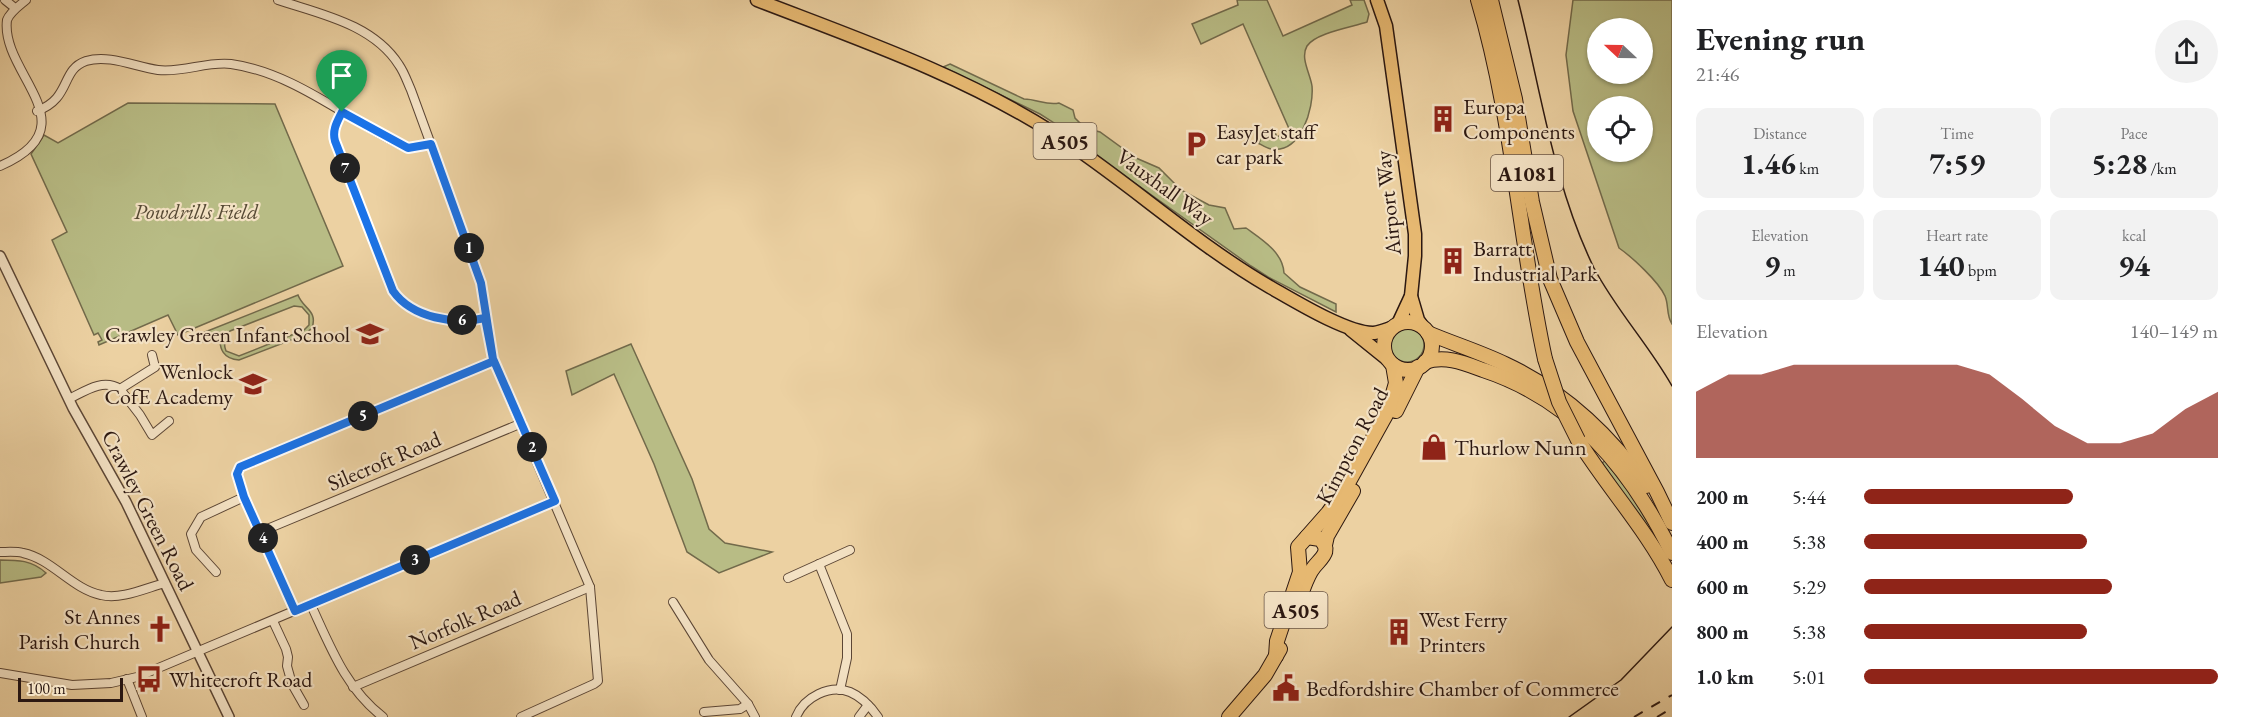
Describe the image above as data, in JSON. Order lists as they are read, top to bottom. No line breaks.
{"streets":{"highway":["A505","A1081","Kimpton Road"],"main road":["Vauxhall Way","Airport Way"],"street":["Silecroft Road","Crawley Green Road","Norfolk Road"]},"crossings":[["A505","Kimpton Road"],["A1081","Vauxhall Way"],["A1081","Airport Way"],["A1081","Kimpton Road"],["Vauxhall Way","Airport Way"],["Vauxhall Way","Kimpton Road"],["Airport Way","Kimpton Road"]],"parks":["Powdrills Field"],"places":{"building":["Europa Components","Barratt Industrial Park","West Ferry Printers"],"parking":["EasyJet staff car park"],"school or university":["Crawley Green Infant School","Wenlock CofE Academy"],"shop":["Thurlow Nunn"],"church":["St Annes Parish Church"],"bus stop":["Whitecroft Road"],"public building":["Bedfordshire Chamber of Commerce"]},"scale_bar":"100 m","north":"left","page":{"heading":["Evening run","21:46"],"stats":[["Distance","1.46 km"],["Time","7:59"],["Pace","5:28 /km"],["Elevation","9 m"],["Heart rate","140 bpm"],["kcal","94"]],"pins":["7","1","6","5","2","4","3"],"chart":["Elevation","140–149 m"],"list":[{"name":"200 m","note":"5:44"},{"name":"400 m","note":"5:38"},{"name":"600 m","note":"5:29"},{"name":"800 m","note":"5:38"},{"name":"1.0 km","note":"5:01"}],"scale":"100 m"}}
